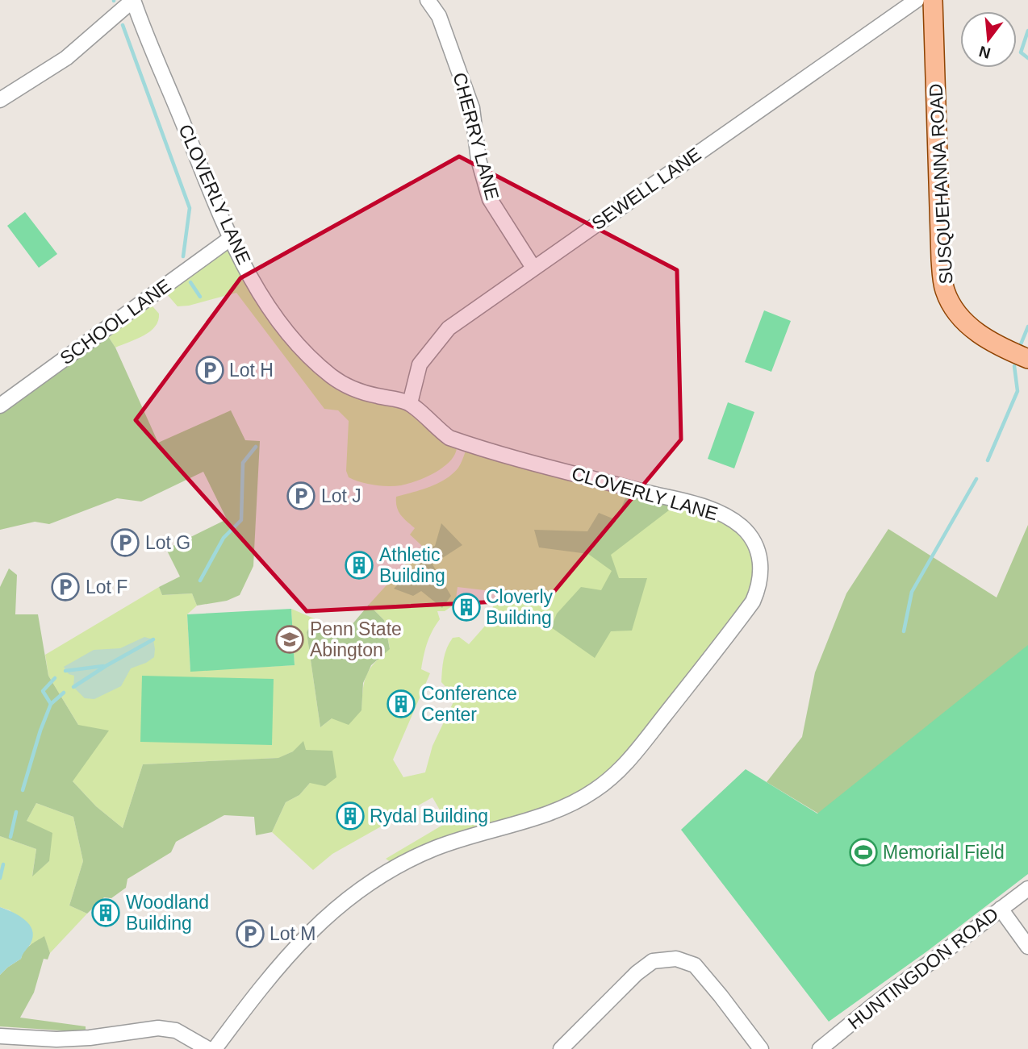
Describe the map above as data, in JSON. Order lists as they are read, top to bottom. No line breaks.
{"streets":{"main road":["SUSQUEHANNA ROAD"],"street":["CHERRY LANE","SEWELL LANE","CLOVERLY LANE","SCHOOL LANE","HUNTINGDON ROAD"]},"crossings":[["CHERRY LANE","SEWELL LANE"],["SEWELL LANE","CLOVERLY LANE"],["CLOVERLY LANE","SCHOOL LANE"]],"places":{"parking":["Lot H","Lot J","Lot G","Lot F","Lot M"],"building":["Athletic Building","Cloverly Building","Conference Center","Rydal Building","Woodland Building"],"school or university":["Penn State Abington"],"sports":["Memorial Field"]},"north":"bottom"}
